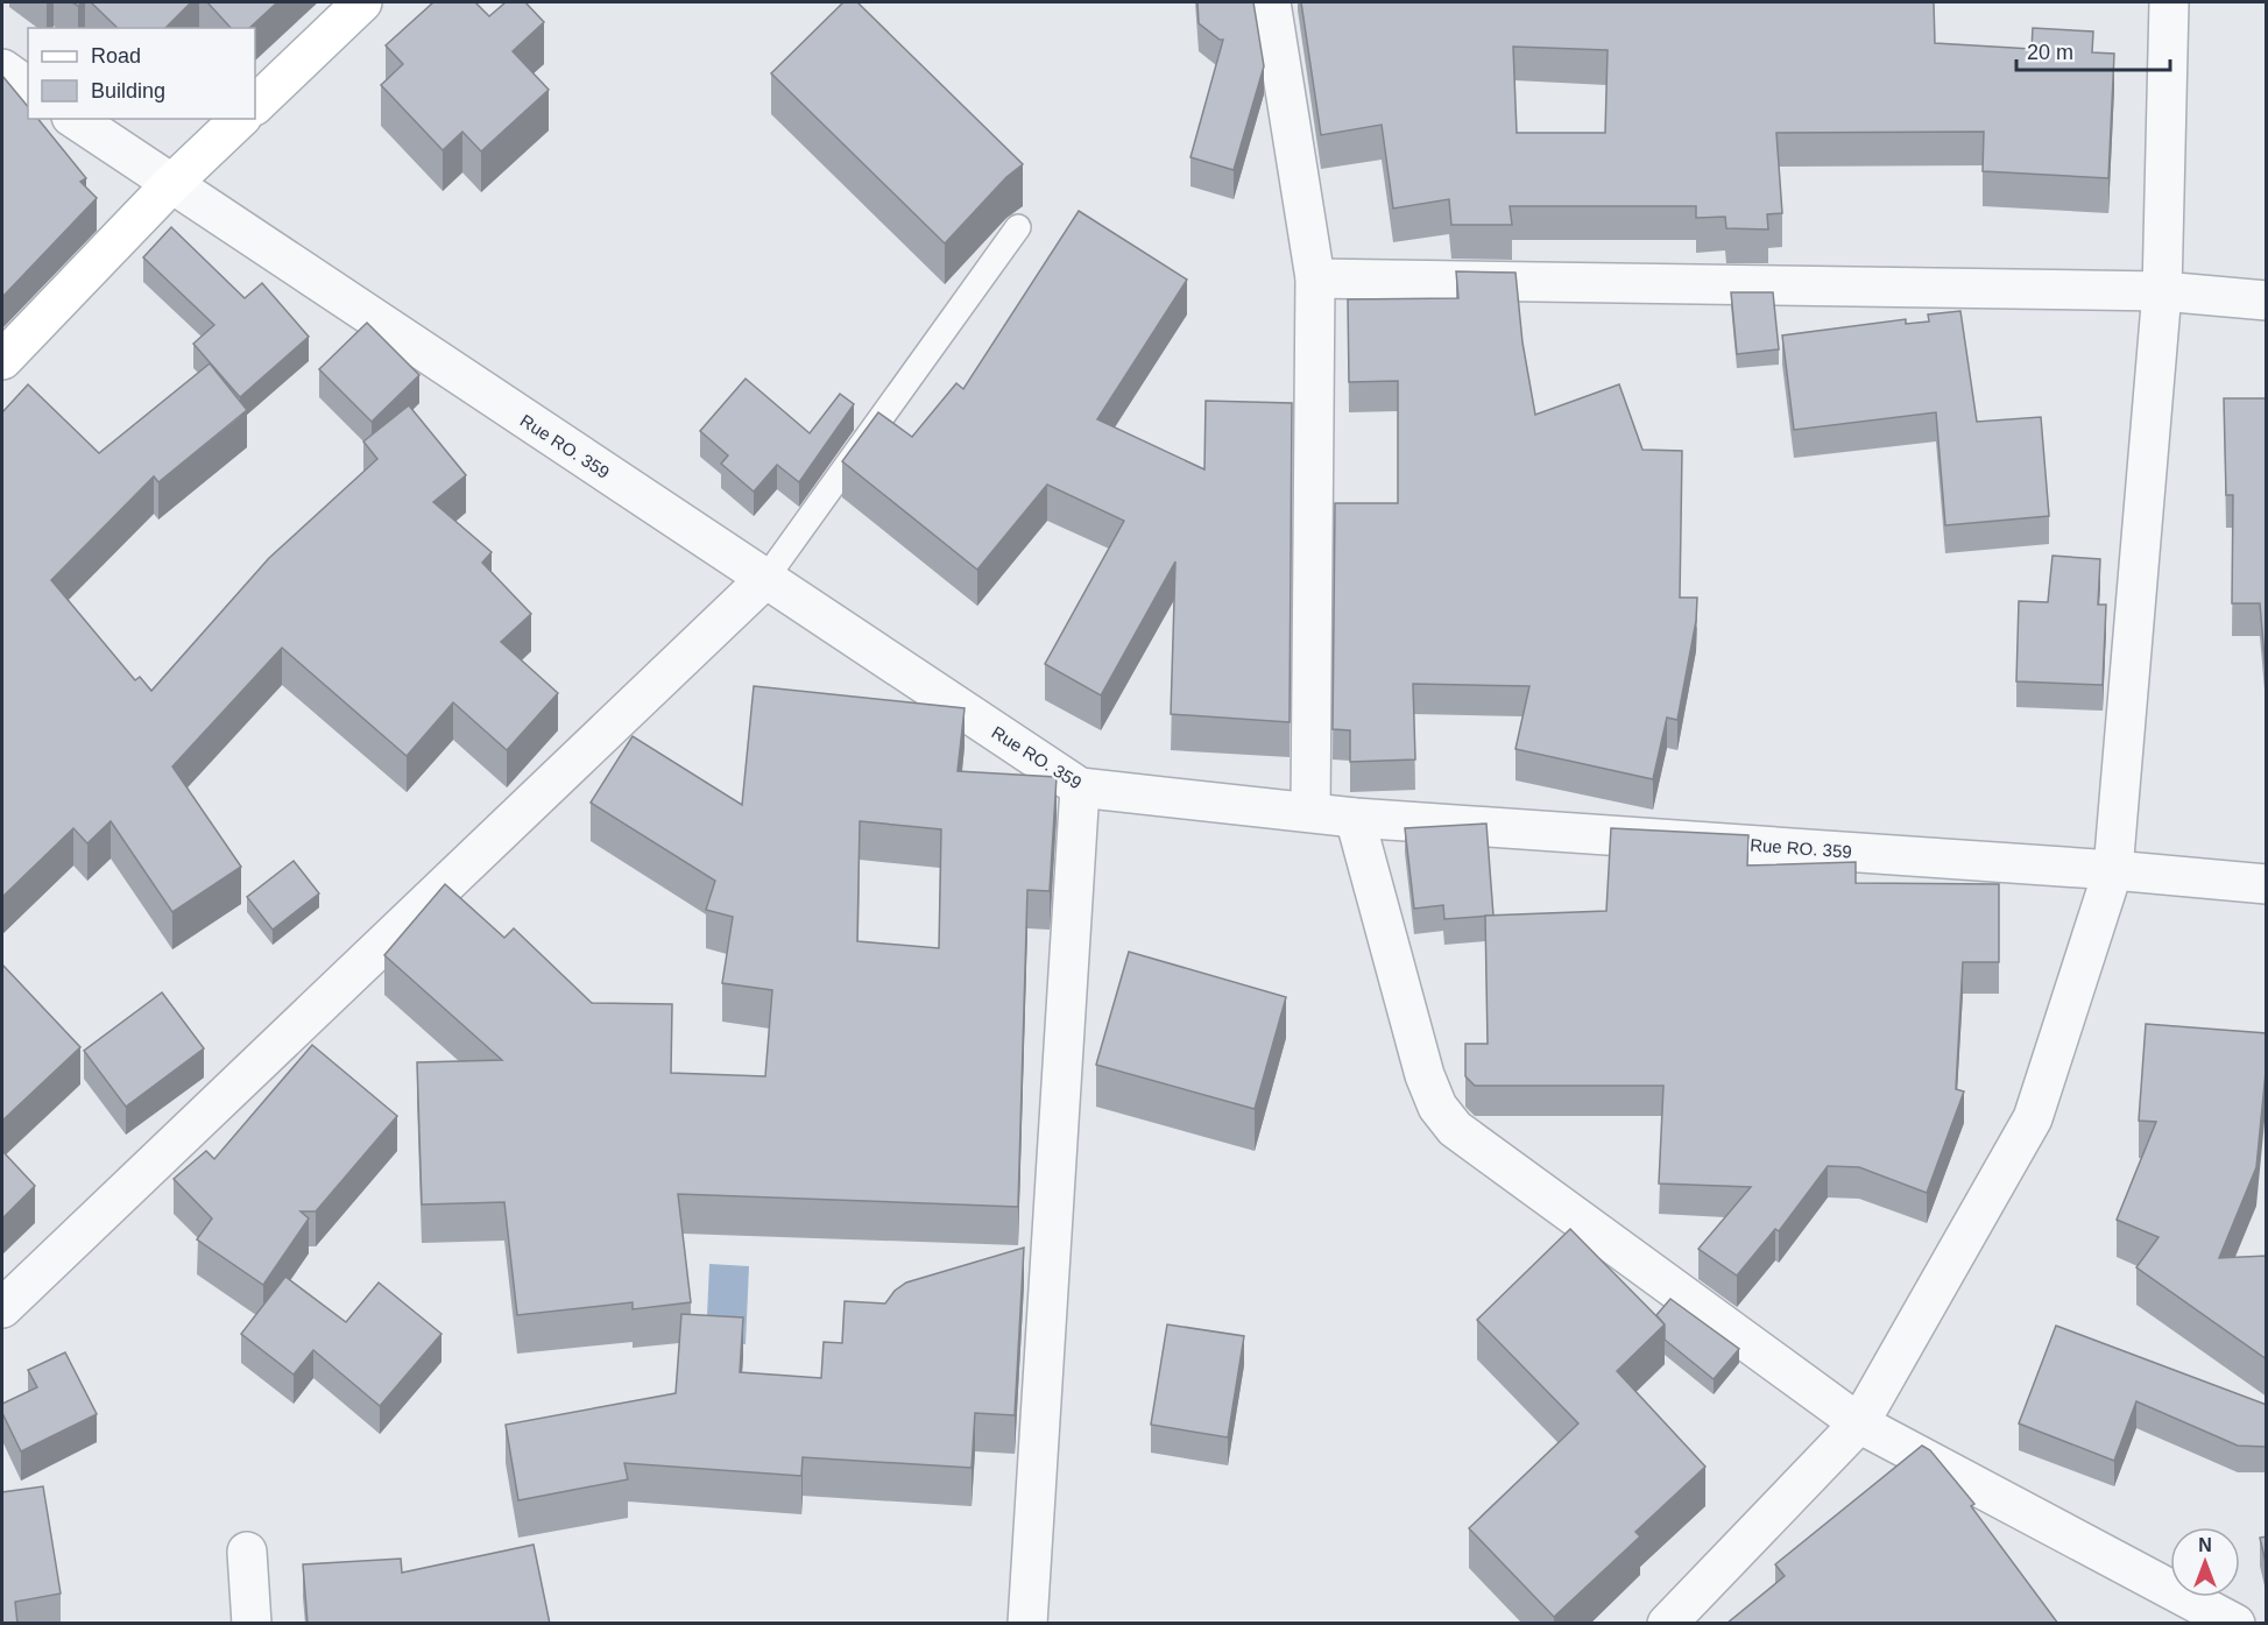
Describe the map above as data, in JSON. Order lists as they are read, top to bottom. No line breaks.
{"streets":{"street":["Rue RO. 359"]},"legend":["Road","Building"],"scale_bar":"20 m","north":"top"}
